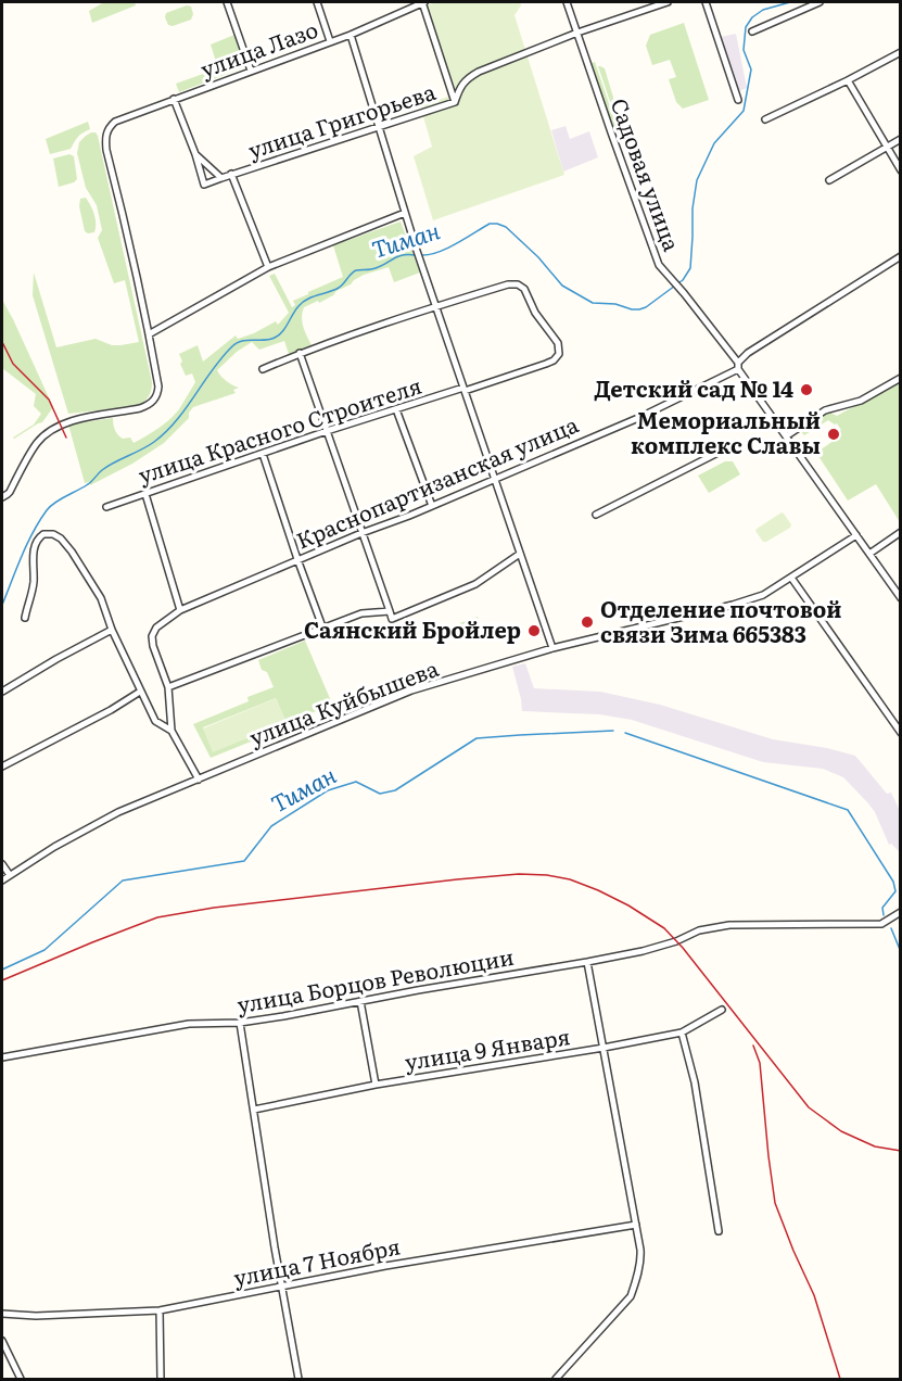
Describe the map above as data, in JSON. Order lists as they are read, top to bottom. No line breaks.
{"streets":{"street":["улица Лазо","улица Григорьева","Садовая улица","улица Красного Строителя","Краснопартизанская улица","улица Куйбышева","улица Борцов Революции","улица 9 Января","улица 7 Ноября"]},"crossings":[["улица Григорьева","Садовая улица"],["Садовая улица","Краснопартизанская улица"],["Садовая улица","улица Куйбышева"]],"water":["Тиман"],"places":["Детский сад № 14","Мемориальный комплекс Славы","Отделение почтовой связи Зима 665383","Саянский Бройлер"]}
